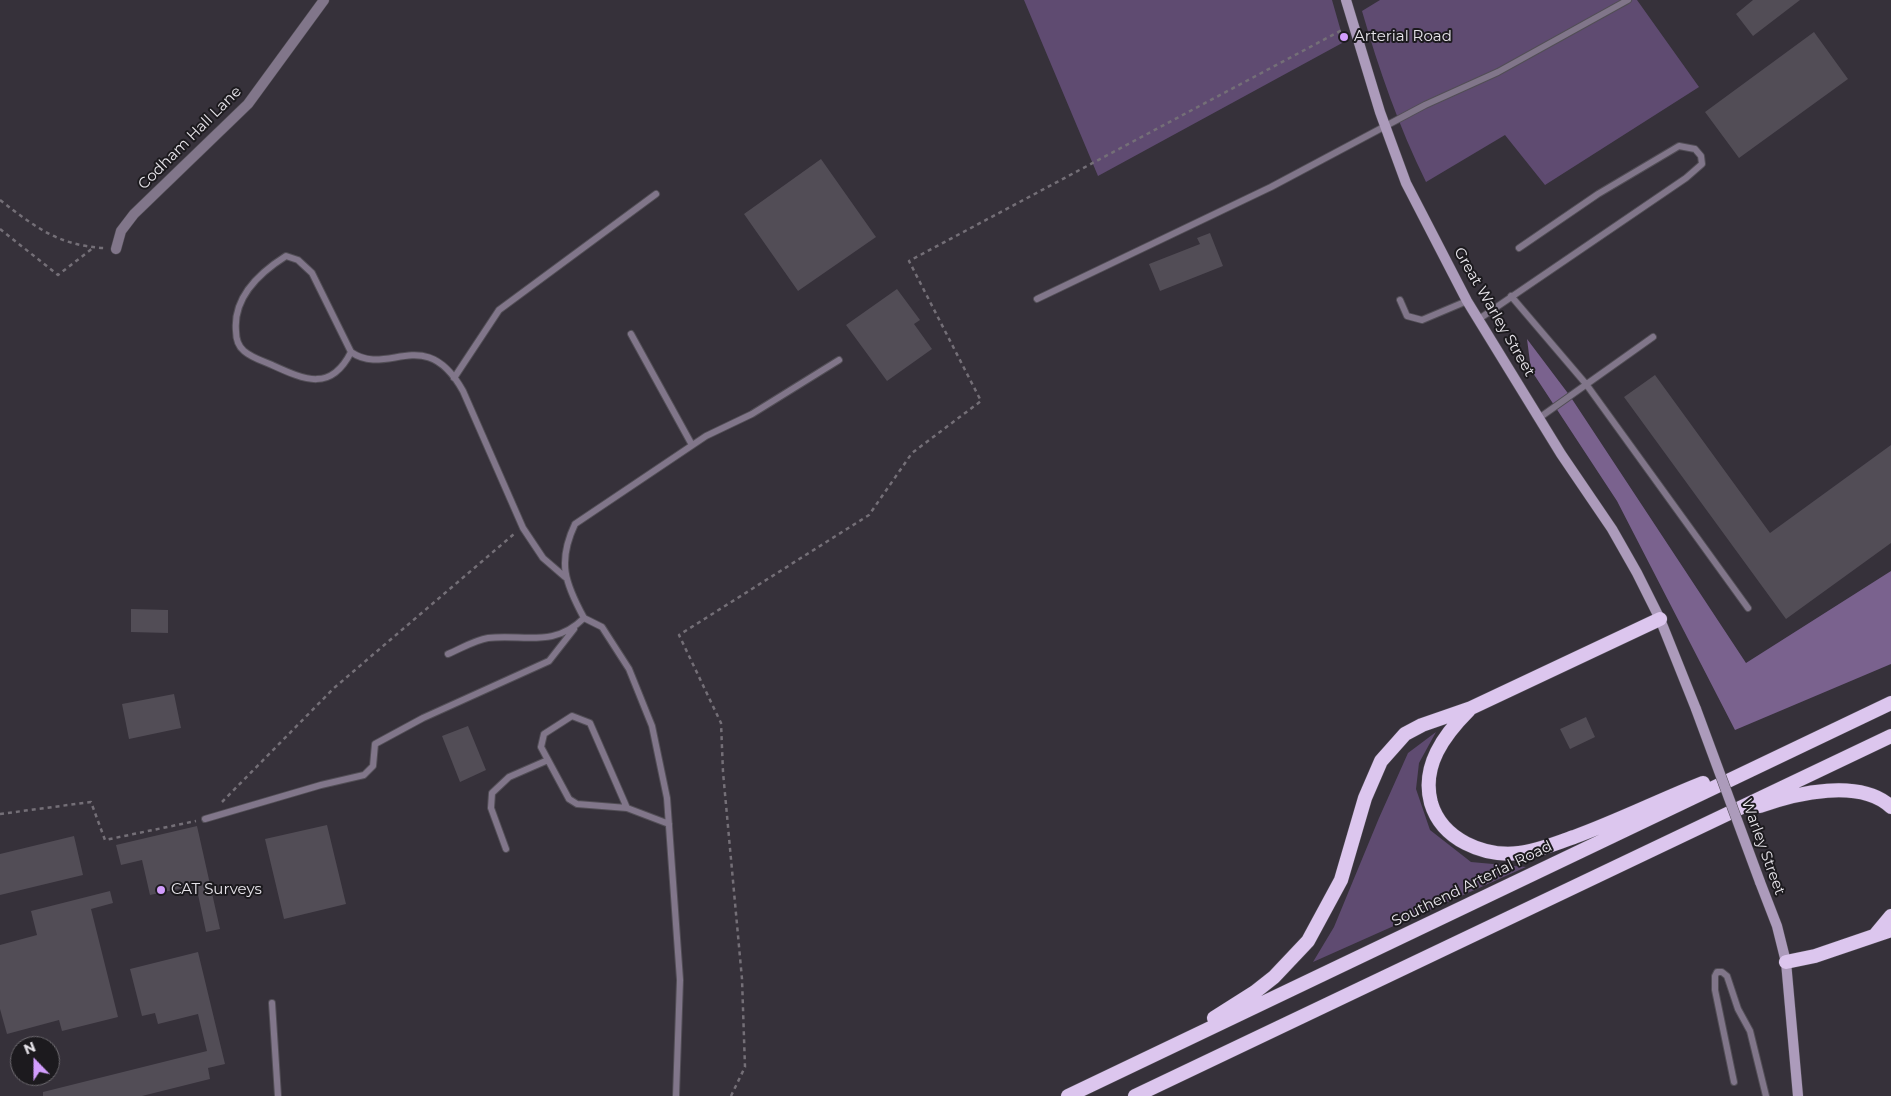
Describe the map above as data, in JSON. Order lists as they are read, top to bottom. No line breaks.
{"streets":{"highway":["Southend Arterial Road"],"main road":["Great Warley Street","Warley Street"],"street":["Codham Hall Lane"]},"crossings":[["Great Warley Street","Warley Street"]],"places":["Arterial Road","CAT Surveys"],"north":"top"}
